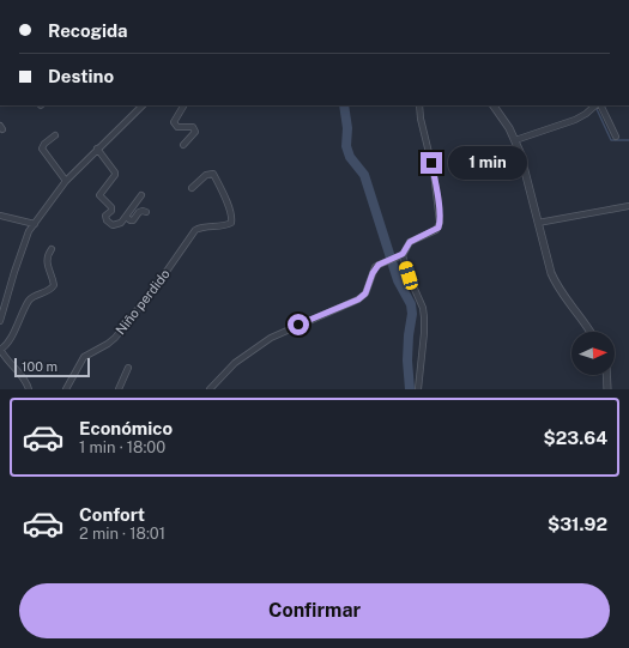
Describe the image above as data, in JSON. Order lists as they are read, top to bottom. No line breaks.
{"streets":{"street":["Niño perdido"]},"scale_bar":"100 m","north":"right","page":{"banner":["Recogida","Destino"],"bubble":"1 min","scale":"100 m","list":[{"name":"Económico","note":"1 min · 18:00","value":"$23.64"},{"name":"Confort","note":"2 min · 18:01","value":"$31.92"}],"buttons":"Confirmar"}}
